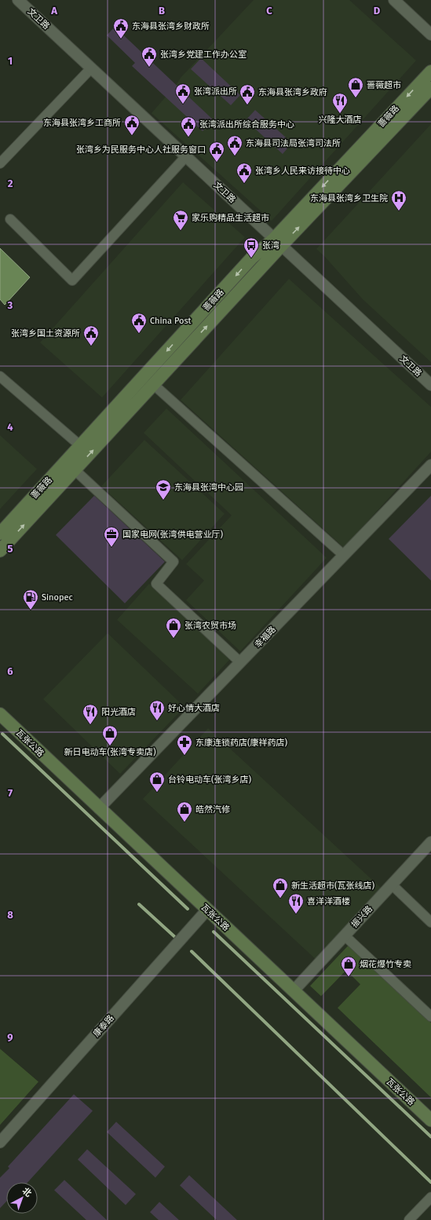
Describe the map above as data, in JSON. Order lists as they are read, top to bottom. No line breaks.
{"streets":{"main road":["蔷薇路","瓦张公路"],"street":["文卫路","幸福路","振兴路","康泰路"]},"crossings":[["文卫路","蔷薇路"],["幸福路","瓦张公路"],["瓦张公路","振兴路"],["瓦张公路","康泰路"]],"places":{"public building":["东海县张湾乡财政所","张湾乡党建工作办公室","张湾派出所","东海县张湾乡政府","东海县张湾乡工商所","张湾派出所综合服务中心","东海县司法局张湾司法所","张湾乡为民服务中心人社服务窗口","张湾乡人民来访接待中心","China Post","张湾乡国土资源所"],"shop":["蔷薇超市","张湾农贸市场","新日电动车(张湾专卖店)","台铃电动车(张湾乡店)","皓然汽修","新生活超市(瓦张线店)","烟花爆竹专卖"],"restaurant":["兴隆大酒店","好心情大酒店","阳光酒店","喜洋洋酒楼"],"hospital":["东海县张湾乡卫生院"],"supermarket":["家乐购精品生活超市"],"bus stop":["张湾"],"school or university":["东海县张湾中心园"],"office":["国家电网(张湾供电营业厅)"],"fuel station":["Sinopec"],"pharmacy":["东康连锁药店(康祥药店)"]},"north":"top right","grid":{"columns":["A","B","C","D"],"rows":["1","2","3","4","5","6","7","8","9"]}}
